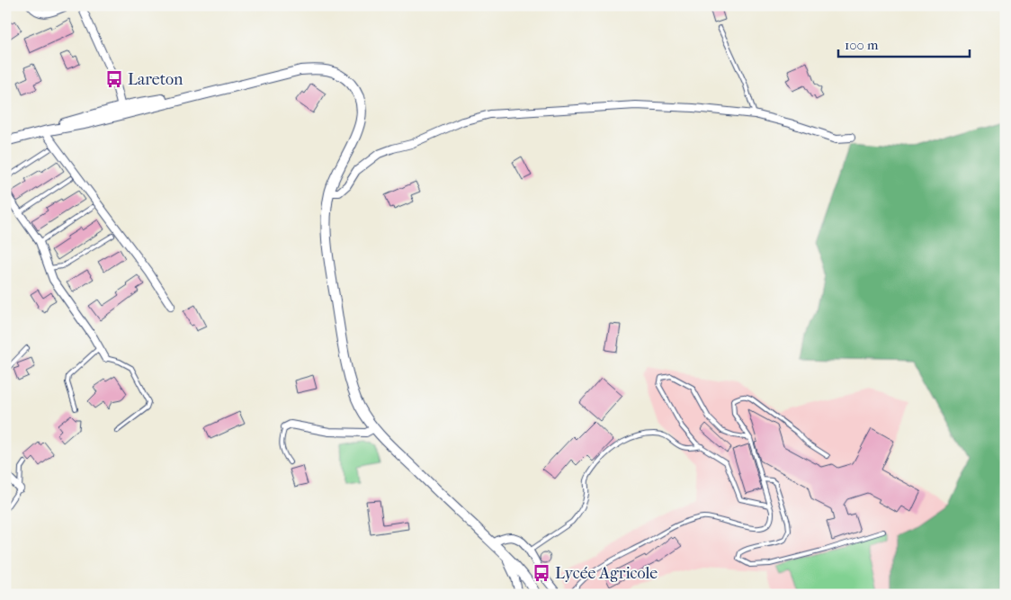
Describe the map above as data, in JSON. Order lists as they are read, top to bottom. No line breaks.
{"places":{"bus stop":["Lareton","Lycée Agricole"]},"scale_bar":"100 m"}
